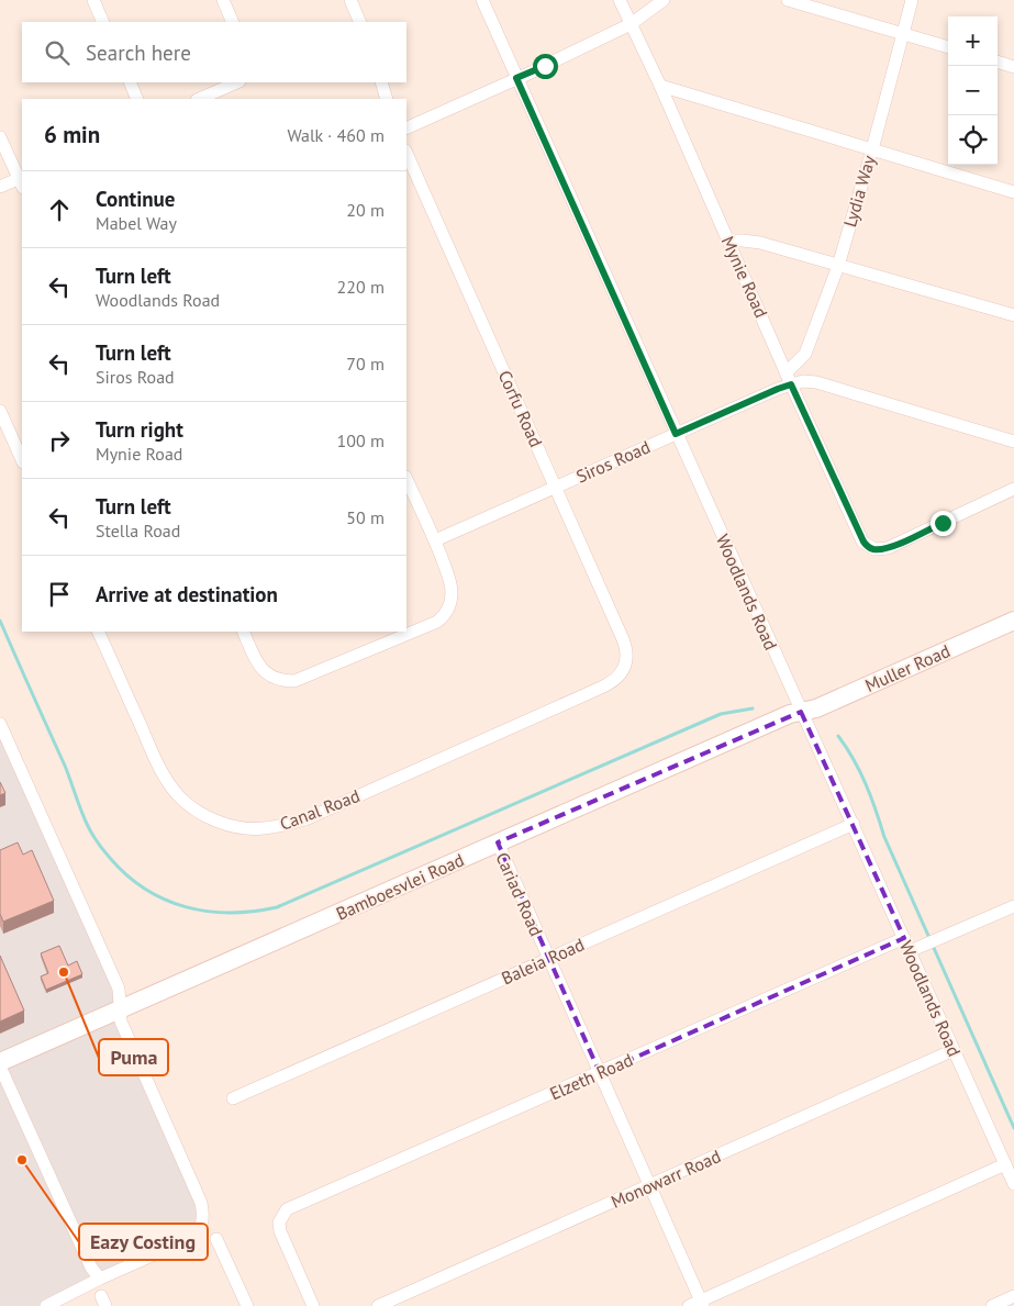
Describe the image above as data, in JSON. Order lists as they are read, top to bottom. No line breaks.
{"streets":{"street":["Lydia Way","Mynie Road","Corfu Road","Siros Road","Woodlands Road","Muller Road","Canal Road","Bamboesvlei Road","Cariad Road","Baleia Road","Elzeth Road","Monowarr Road"]},"crossings":[["Lydia Way","Mynie Road"],["Lydia Way","Siros Road"],["Mynie Road","Siros Road"],["Corfu Road","Siros Road"],["Corfu Road","Canal Road"],["Siros Road","Woodlands Road"],["Woodlands Road","Muller Road"],["Woodlands Road","Bamboesvlei Road"],["Woodlands Road","Baleia Road"],["Woodlands Road","Elzeth Road"],["Woodlands Road","Monowarr Road"],["Muller Road","Bamboesvlei Road"],["Bamboesvlei Road","Cariad Road"],["Cariad Road","Baleia Road"],["Cariad Road","Elzeth Road"],["Cariad Road","Monowarr Road"]],"places":["Puma","Eazy Costing"],"page":{"map_buttons":["+","−"],"search":"Search here","heading":["6 min","Walk · 460 m"],"list":[["Continue","Mabel Way","20 m"],["Turn left","Woodlands Road","220 m"],["Turn left","Siros Road","70 m"],["Turn right","Mynie Road","100 m"],["Turn left","Stella Road","50 m"],"Arrive at destination"]}}
